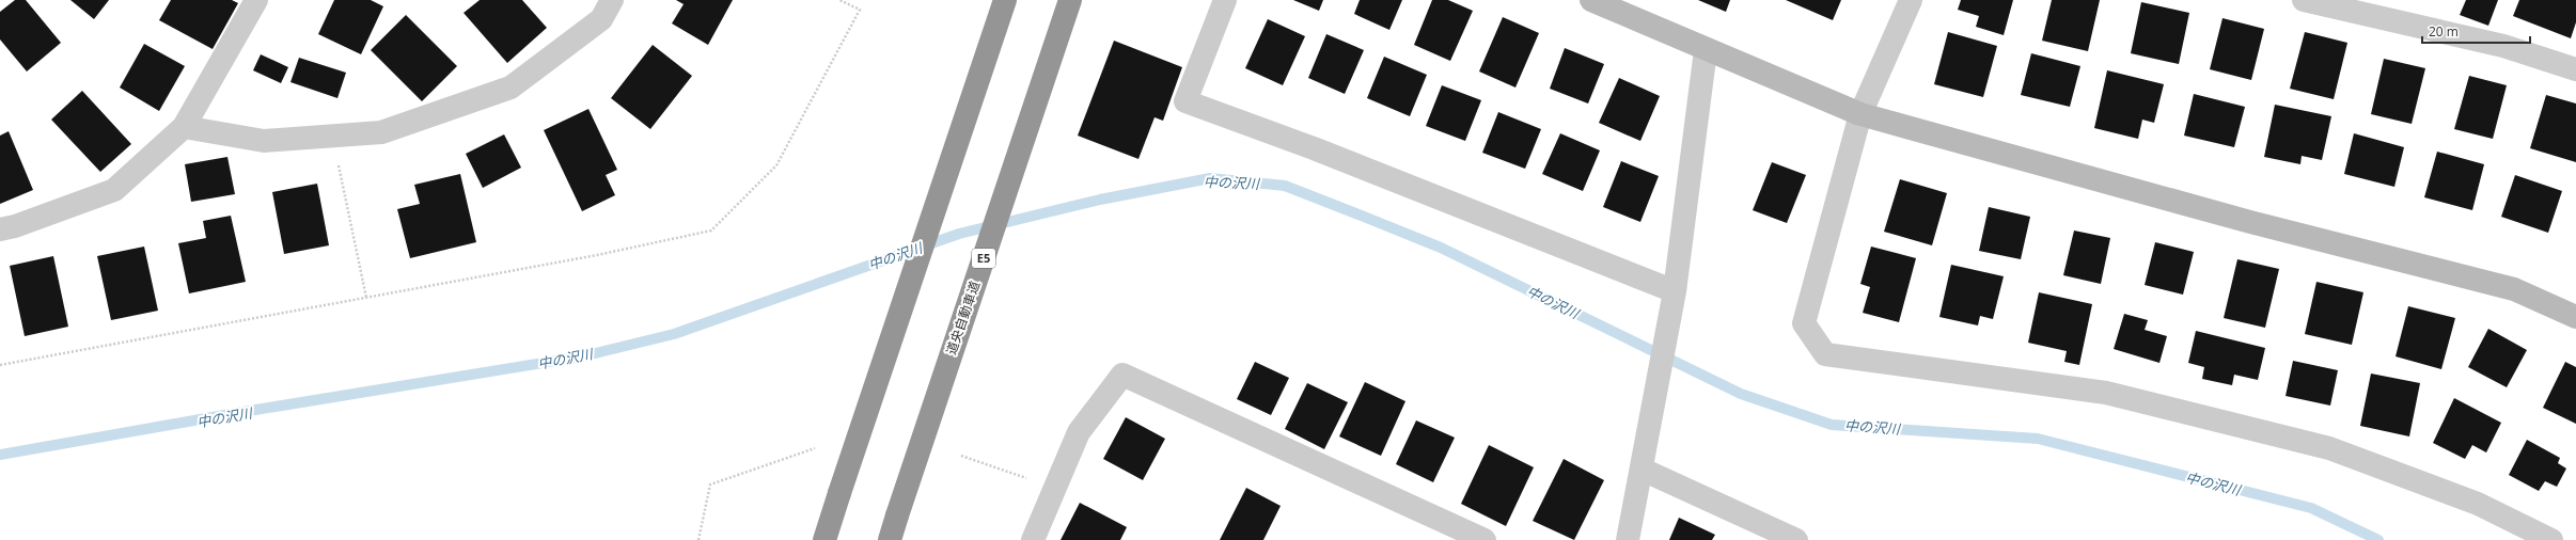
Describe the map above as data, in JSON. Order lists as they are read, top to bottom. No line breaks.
{"streets":{"highway":["E5","道央自動車道"]},"water":["中の沢川"],"scale_bar":"20 m"}
